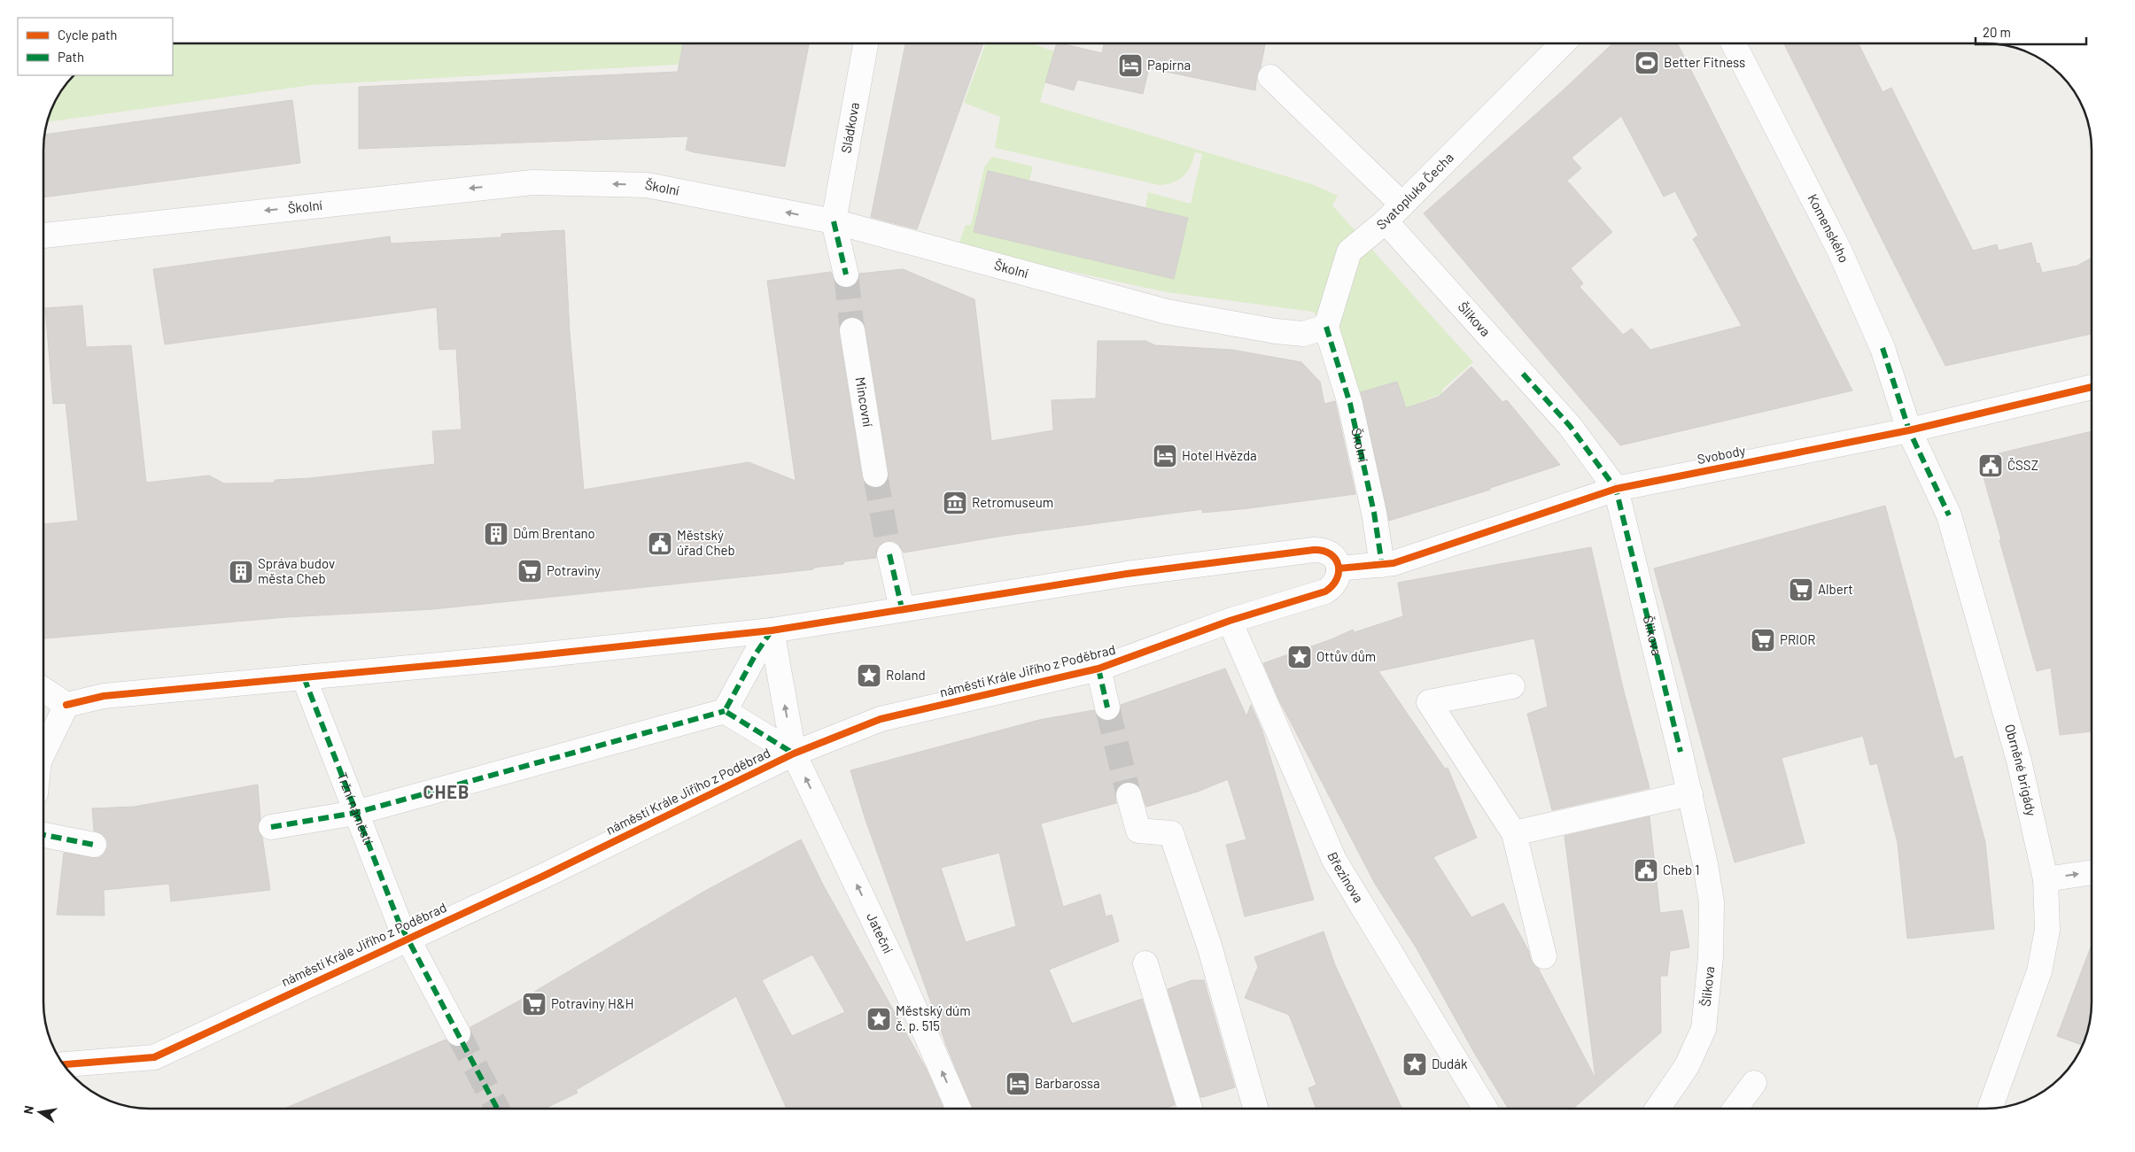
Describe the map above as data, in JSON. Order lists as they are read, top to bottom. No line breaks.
{"streets":{"street":["Sládkova","Školní","Svatopluka Čecha","Komenského","Šlikova","Mincovní","Svobody","náměstí Krále Jiřího z Poděbrad","Obrněné brigády","Tržní náměstí","Březinova","Jateční"]},"crossings":[["Sládkova","Školní"],["Školní","Svatopluka Čecha"],["Školní","Svobody"],["Svatopluka Čecha","Šlikova"],["Komenského","Svobody"],["Komenského","Obrněné brigády"],["Šlikova","Svobody"],["Svobody","náměstí Krále Jiřího z Poděbrad"],["Svobody","Obrněné brigády"],["náměstí Krále Jiřího z Poděbrad","Tržní náměstí"],["náměstí Krále Jiřího z Poděbrad","Březinova"],["náměstí Krále Jiřího z Poděbrad","Jateční"]],"one_way":["Školní","Jateční"],"districts":["CHEB"],"places":{"sports":["Better Fitness"],"hotel":["Papírna","Hotel Hvězda","Barbarossa"],"public building":["ČSSZ","Městský úřad Cheb","Cheb 1"],"museum":["Retromuseum"],"building":["Dům Brentano","Správa budov města Cheb"],"supermarket":["Potraviny","Albert","PRIOR","Potraviny H&H"],"place":["Ottův dům","Roland","Městský dúm č. p. 515","Dudák"]},"legend":["Cycle path","Path"],"scale_bar":"20 m","north":"left"}
